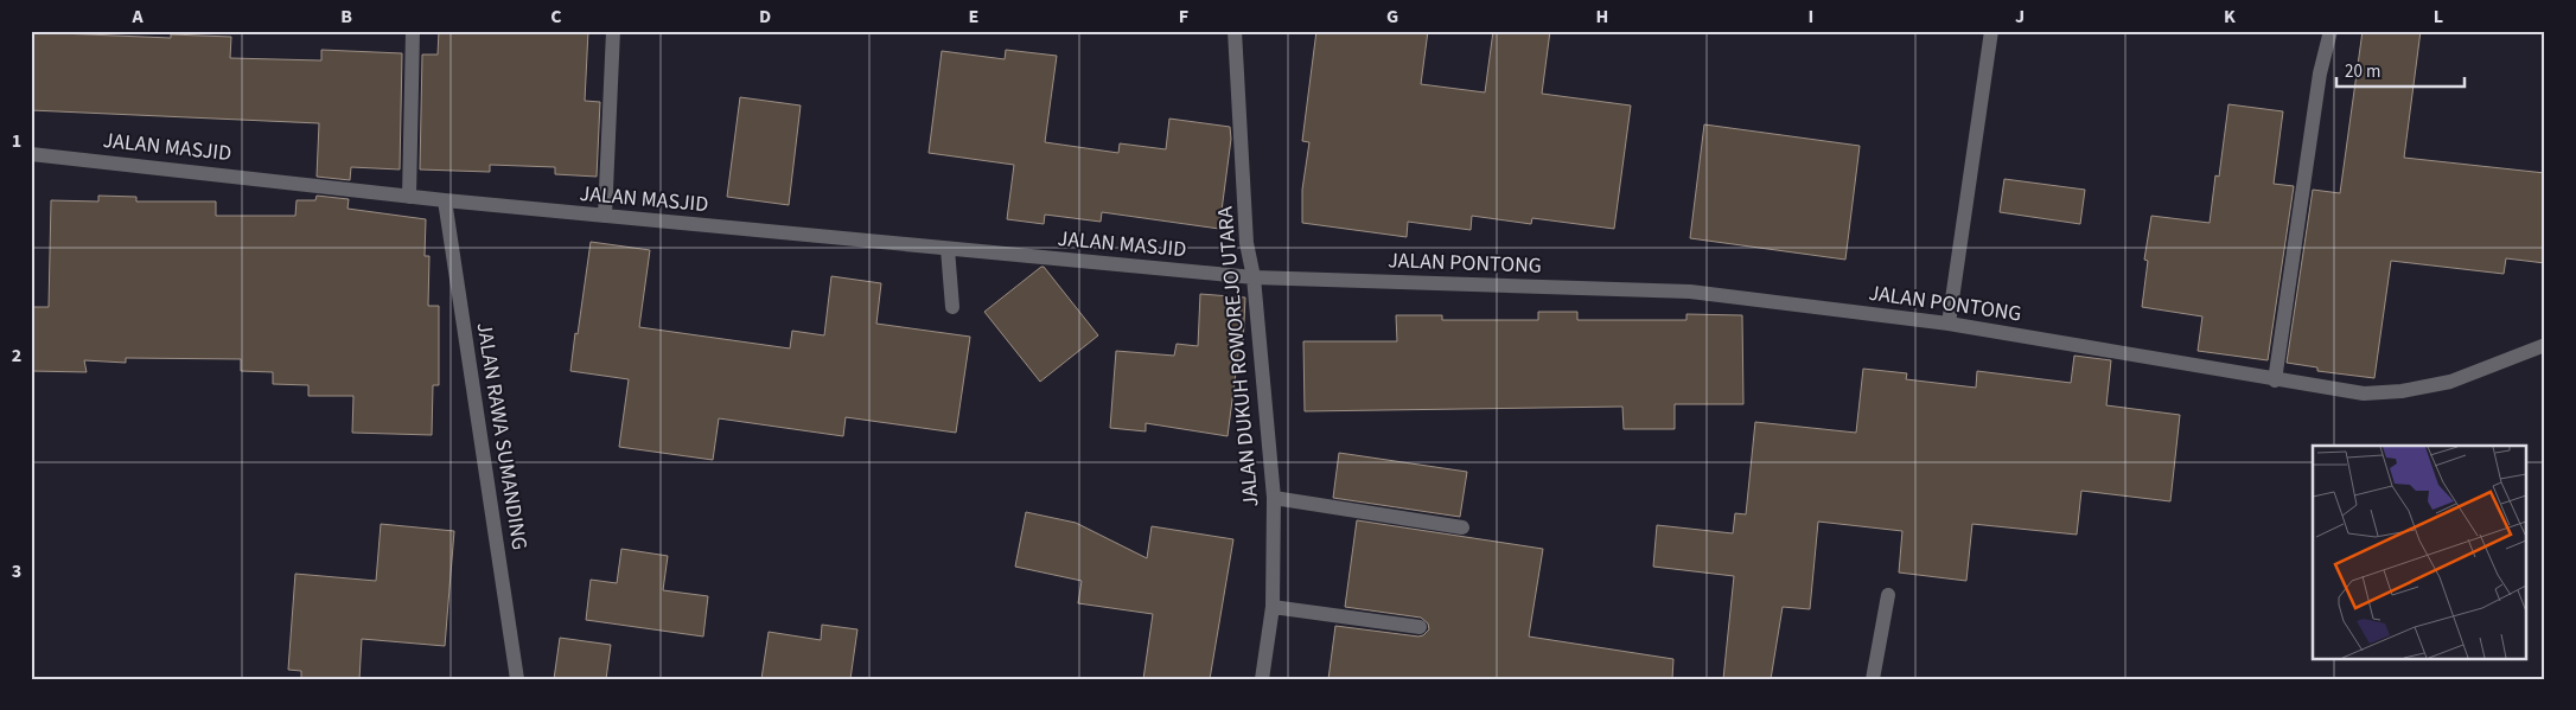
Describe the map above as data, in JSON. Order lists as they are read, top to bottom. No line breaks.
{"streets":{"street":["JALAN MASJID","JALAN PONTONG","JALAN DUKUH ROWOREJO UTARA","JALAN RAWA SUMANDING"]},"crossings":[["JALAN MASJID","JALAN PONTONG"],["JALAN MASJID","JALAN DUKUH ROWOREJO UTARA"],["JALAN MASJID","JALAN RAWA SUMANDING"],["JALAN PONTONG","JALAN DUKUH ROWOREJO UTARA"]],"scale_bar":"20 m","grid":{"columns":["A","B","C","D","E","F","G","H","I","J","K","L"],"rows":["1","2","3"]}}
